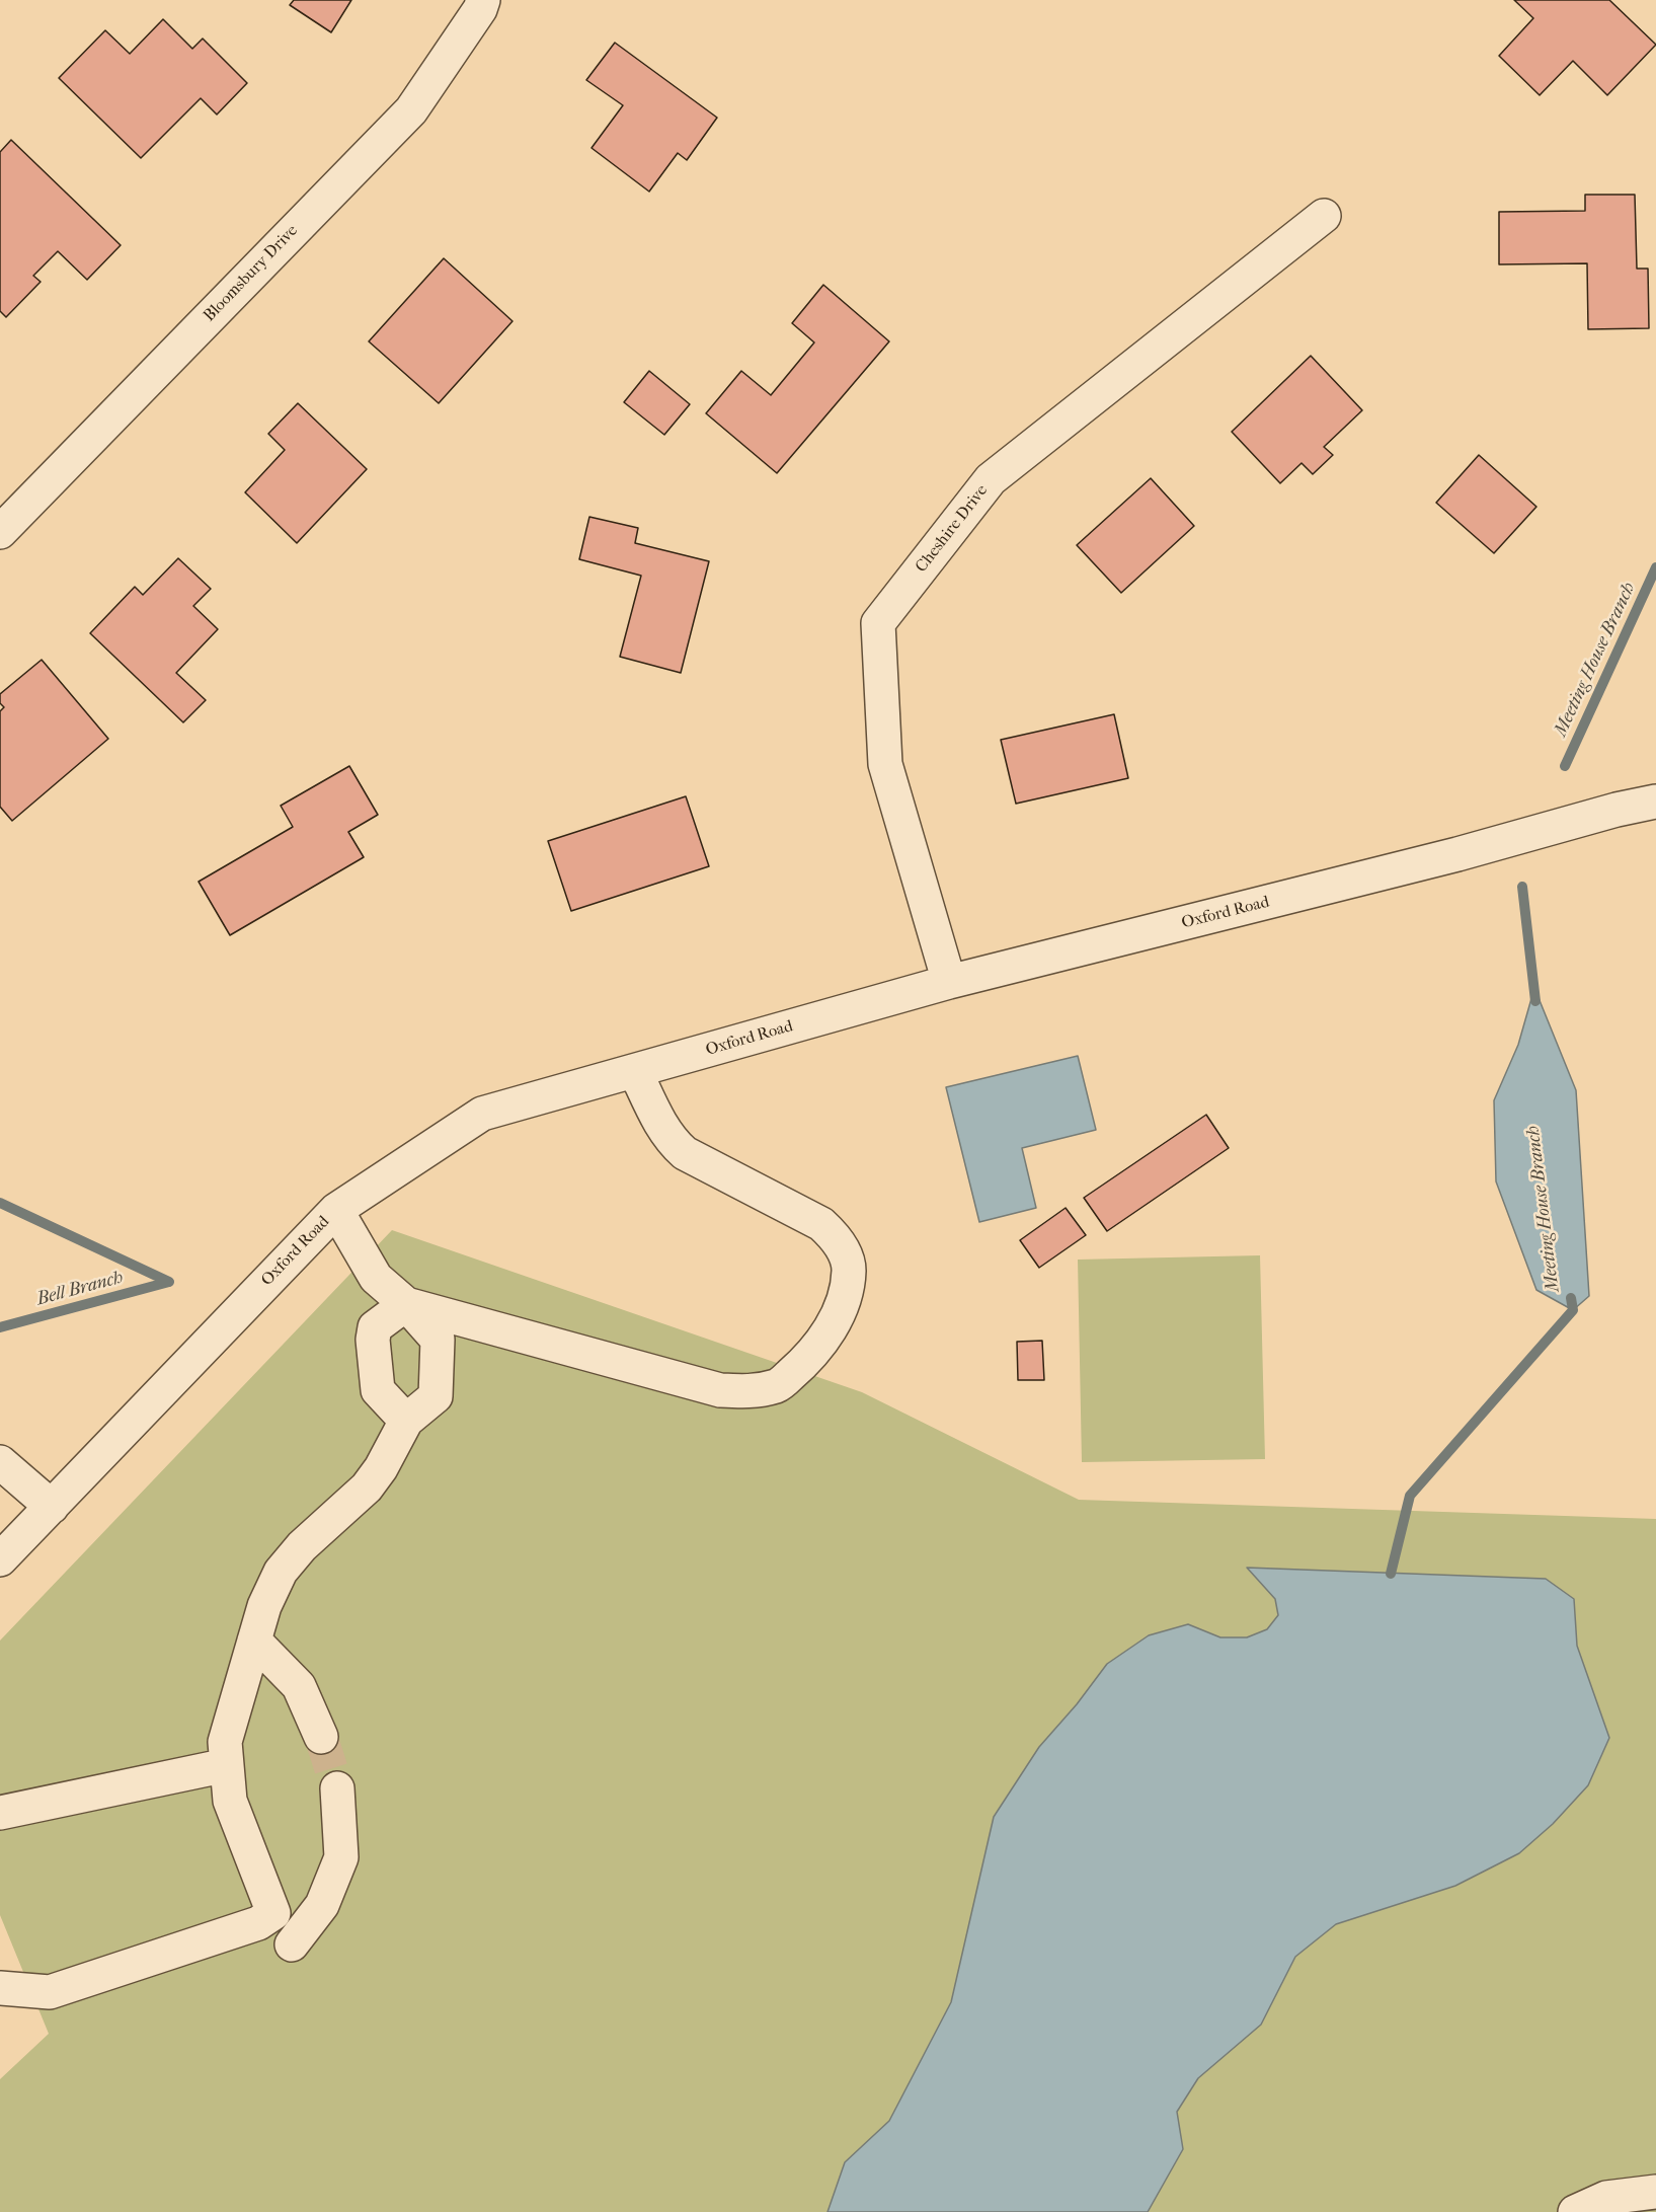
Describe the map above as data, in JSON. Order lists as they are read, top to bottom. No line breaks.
{"streets":{"street":["Bloomsbury Drive","Cheshire Drive","Oxford Road"]},"crossings":[["Cheshire Drive","Oxford Road"]],"water":["Meeting House Branch","Bell Branch"]}
